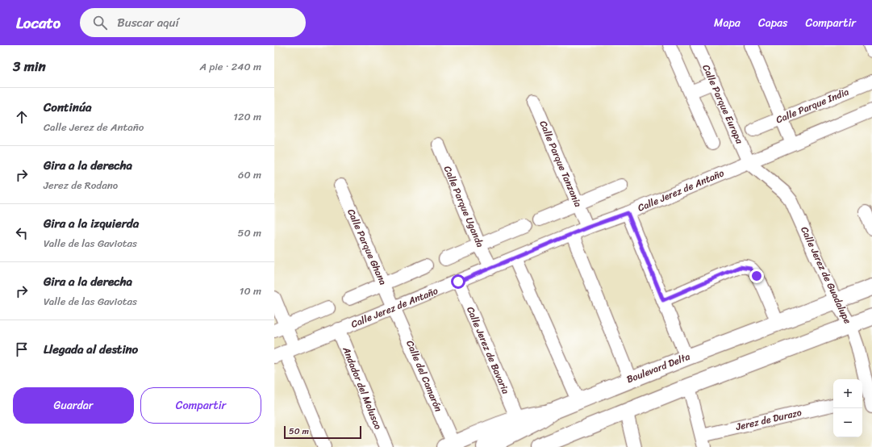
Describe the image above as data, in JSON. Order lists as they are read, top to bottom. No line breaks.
{"streets":{"main road":["Boulevard Delta"],"street":["Calle Parque Europa","Calle Parque India","Calle Parque Tanzania","Calle Jerez de Antaño","Calle Parque Uganda","Calle Parque Ghana","Calle Jerez de Guadalupe","Calle Jerez de Bavaria","Calle del Camarón","Andador del Molusco","Jerez de Durazo"]},"crossings":[["Calle Parque Europa","Calle Jerez de Antaño"],["Calle Parque Europa","Calle Jerez de Guadalupe"],["Calle Parque Tanzania","Calle Jerez de Antaño"],["Calle Jerez de Antaño","Calle Parque Uganda"],["Calle Jerez de Antaño","Calle Parque Ghana"],["Calle Jerez de Antaño","Calle Jerez de Guadalupe"],["Calle Jerez de Antaño","Calle Jerez de Bavaria"],["Calle Jerez de Antaño","Calle del Camarón"],["Calle Jerez de Antaño","Andador del Molusco"],["Calle Parque Ghana","Calle del Camarón"],["Calle Jerez de Guadalupe","Boulevard Delta"],["Calle Jerez de Bavaria","Boulevard Delta"],["Boulevard Delta","Calle del Camarón"]],"scale_bar":"50 m","page":{"header":"Locato","search":"Buscar aquí","nav":["Mapa","Capas","Compartir"],"heading":["3 min","A pie · 240 m"],"list":[["Continúa","Calle Jerez de Antaño","120 m"],["Gira a la derecha","Jerez de Rodano","60 m"],["Gira a la izquierda","Valle de las Gaviotas","50 m"],["Gira a la derecha","Valle de las Gaviotas","10 m"],"Llegada al destino"],"buttons":["Guardar","Compartir"],"map_buttons":["+","−"],"scale":"50 m"}}
